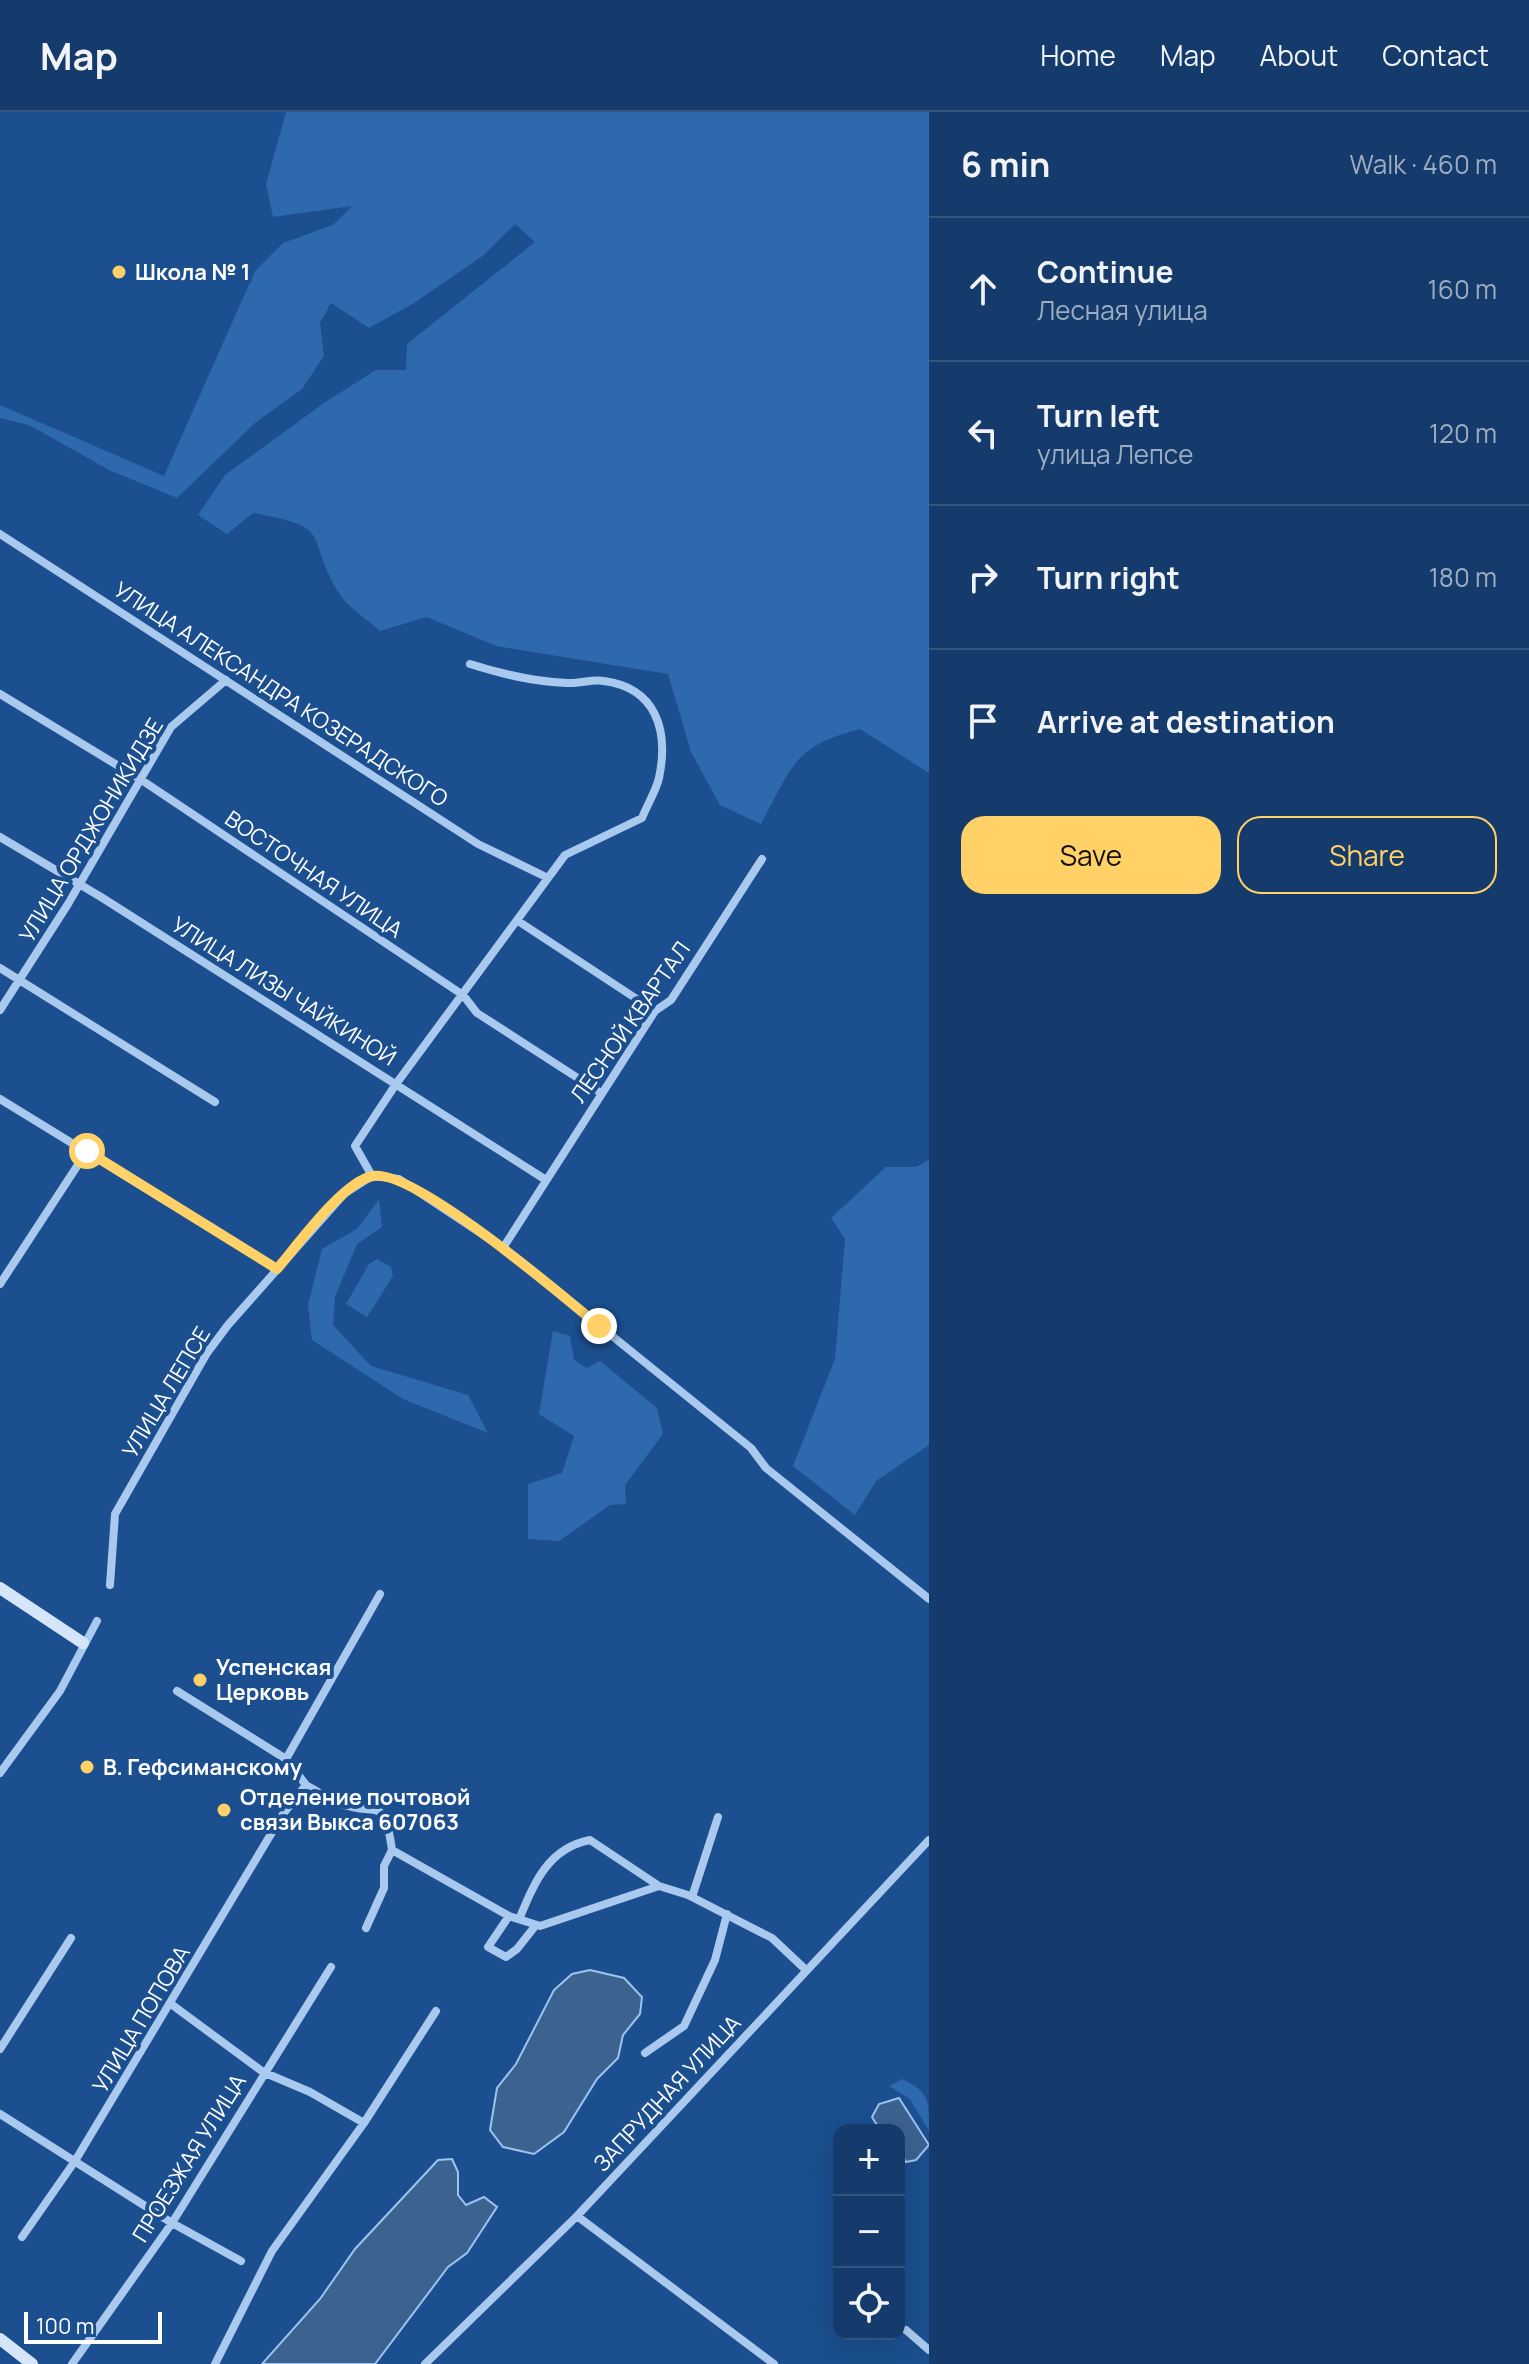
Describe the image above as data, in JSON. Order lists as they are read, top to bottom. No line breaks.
{"streets":{"street":["УЛИЦА АЛЕКСАНДРА КОЗЕРАДСКОГО","УЛИЦА ОРДЖОНИКИДЗЕ","ВОСТОЧНАЯ УЛИЦА","УЛИЦА ЛИЗЫ ЧАЙКИНОЙ","ЛЕСНОЙ КВАРТАЛ","УЛИЦА ЛЕПСЕ","УЛИЦА ПОПОВА","ЗАПРУДНАЯ УЛИЦА","ПРОЕЗЖАЯ УЛИЦА"]},"crossings":[["УЛИЦА АЛЕКСАНДРА КОЗЕРАДСКОГО","УЛИЦА ОРДЖОНИКИДЗЕ"],["УЛИЦА ОРДЖОНИКИДЗЕ","ВОСТОЧНАЯ УЛИЦА"],["УЛИЦА ОРДЖОНИКИДЗЕ","УЛИЦА ЛИЗЫ ЧАЙКИНОЙ"],["ВОСТОЧНАЯ УЛИЦА","ЛЕСНОЙ КВАРТАЛ"],["УЛИЦА ЛИЗЫ ЧАЙКИНОЙ","ЛЕСНОЙ КВАРТАЛ"]],"places":["Школа № 1","Успенская Церковь","В. Гефсиманскому","Отделение почтовой связи Выкса 607063"],"scale_bar":"100 m","page":{"header":"Map","nav":["Home","Map","About","Contact"],"heading":["6 min","Walk · 460 m"],"list":[["Continue","Лесная улица","160 m"],["Turn left","улица Лепсе","120 m"],["Turn right","180 m"],"Arrive at destination"],"buttons":["Save","Share"],"map_buttons":["+","−"],"scale":"100 m"}}
